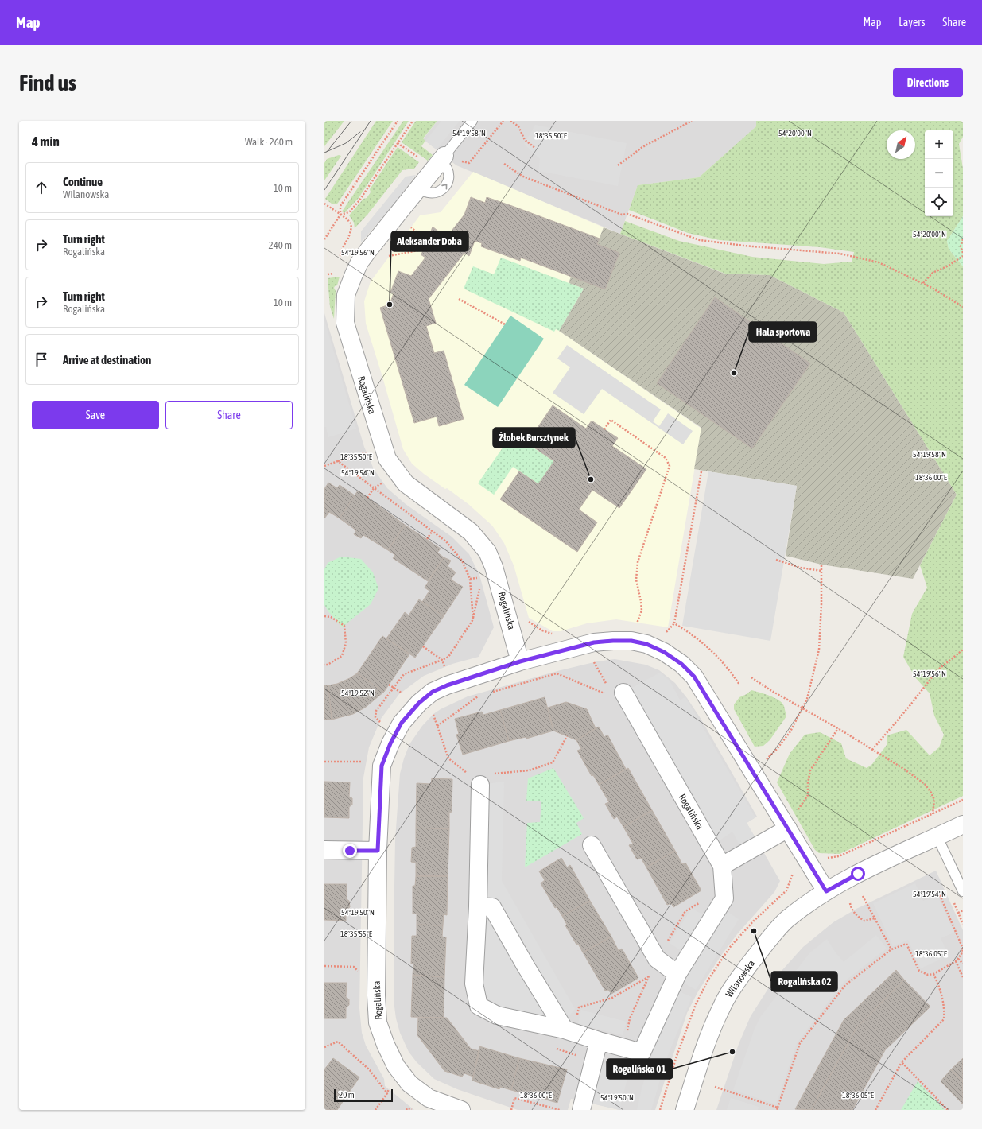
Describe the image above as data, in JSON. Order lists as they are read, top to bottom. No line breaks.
{"streets":{"street":["Rogalińska","Wilanowska"]},"crossings":[["Rogalińska","Wilanowska"]],"places":["Aleksander Doba","Hala sportowa","Żłobek Bursztynek","Rogalińska 02","Rogalińska 01"],"scale_bar":"20 m","north":"top right","page":{"header":"Map","nav":["Map","Layers","Share"],"buttons":["Directions",["Save","Share"]],"title":"Find us","heading":["4 min","Walk · 260 m"],"map_buttons":["+","−"],"list":[["Continue","Wilanowska","10 m"],["Turn right","Rogalińska","240 m"],["Turn right","Rogalińska","10 m"],"Arrive at destination"],"scale":"20 m"},"coordinates":["54°20'00\"N","54°19'58\"N","18°35'50\"E","54°19'56\"N","54°19'54\"N","18°36'00\"E","54°19'52\"N","54°19'50\"N","18°35'55\"E","18°36'05\"E"]}
